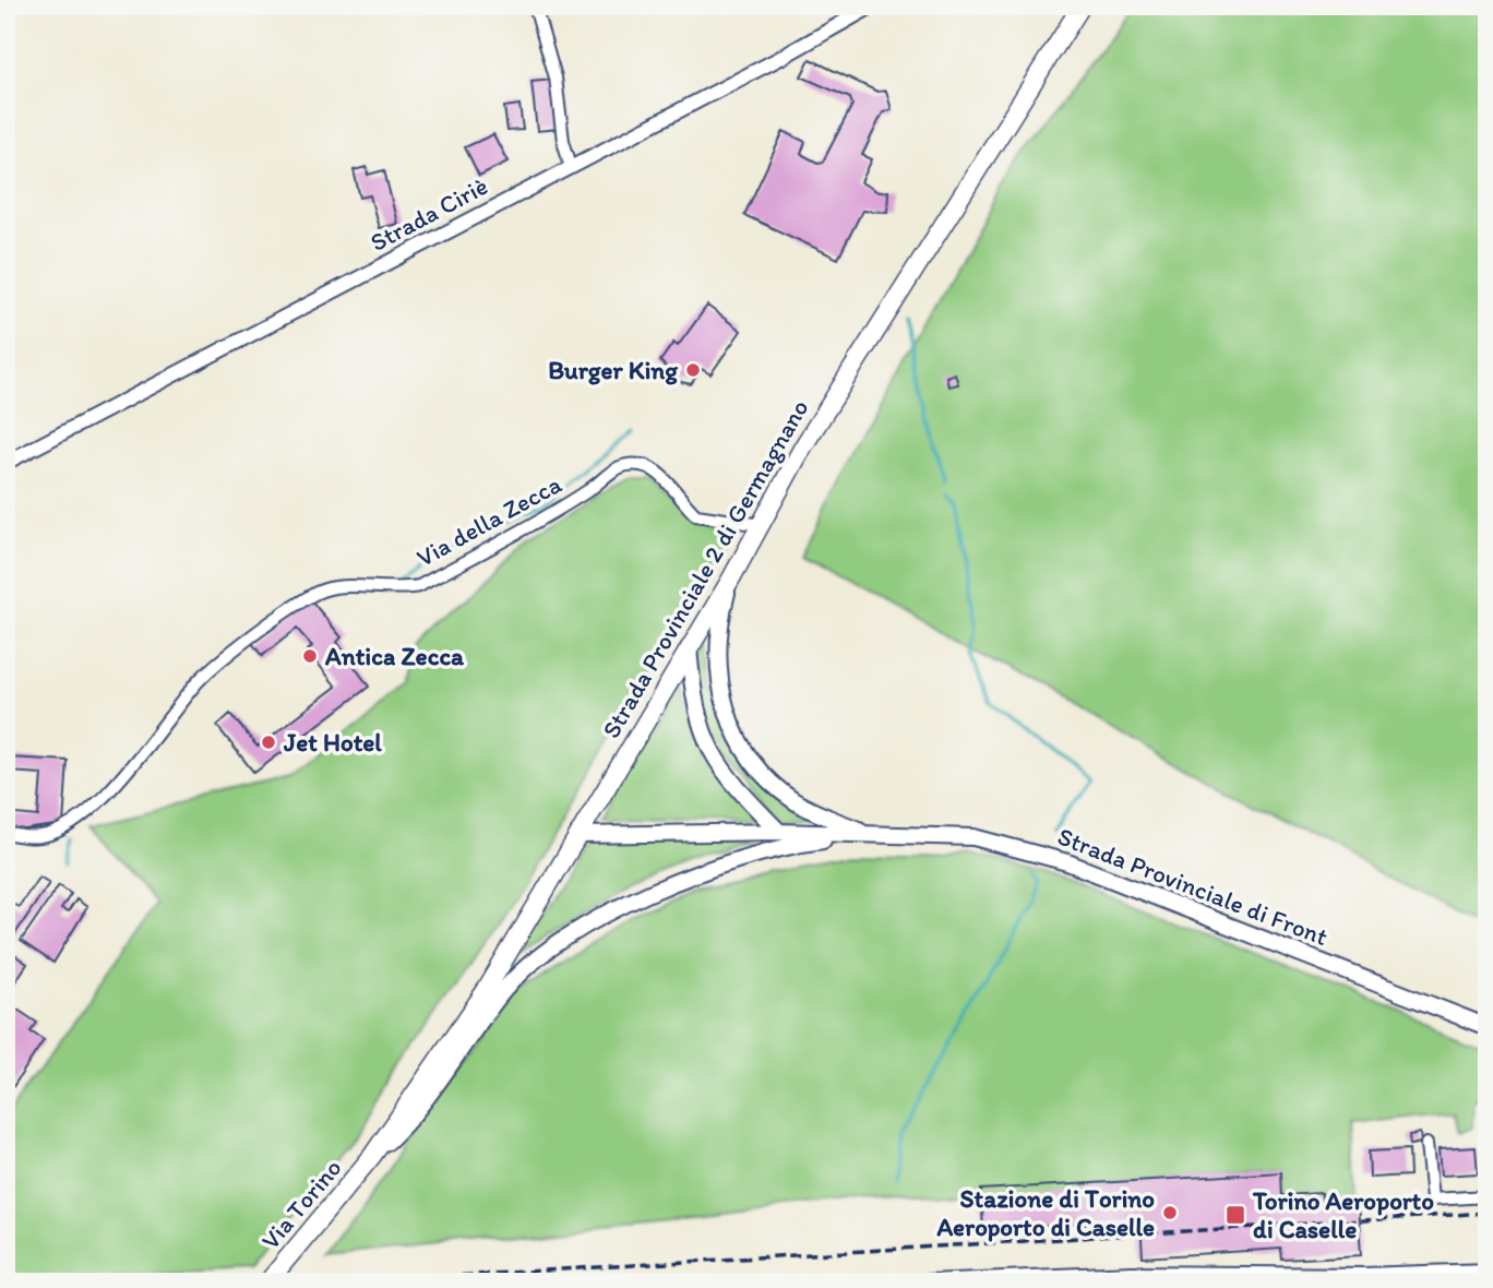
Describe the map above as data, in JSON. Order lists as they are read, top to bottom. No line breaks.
{"streets":{"main road":["Strada Provinciale 2 di Germagnano","Strada Provinciale di Front","Via Torino"],"street":["Strada Ciriè","Via della Zecca"]},"crossings":[["Via della Zecca","Strada Provinciale 2 di Germagnano"],["Strada Provinciale 2 di Germagnano","Via Torino"]],"places":{"other":["Burger King","Antica Zecca","Jet Hotel","Stazione di Torino Aeroporto di Caselle"],"transit":["Torino Aeroporto di Caselle"]}}
